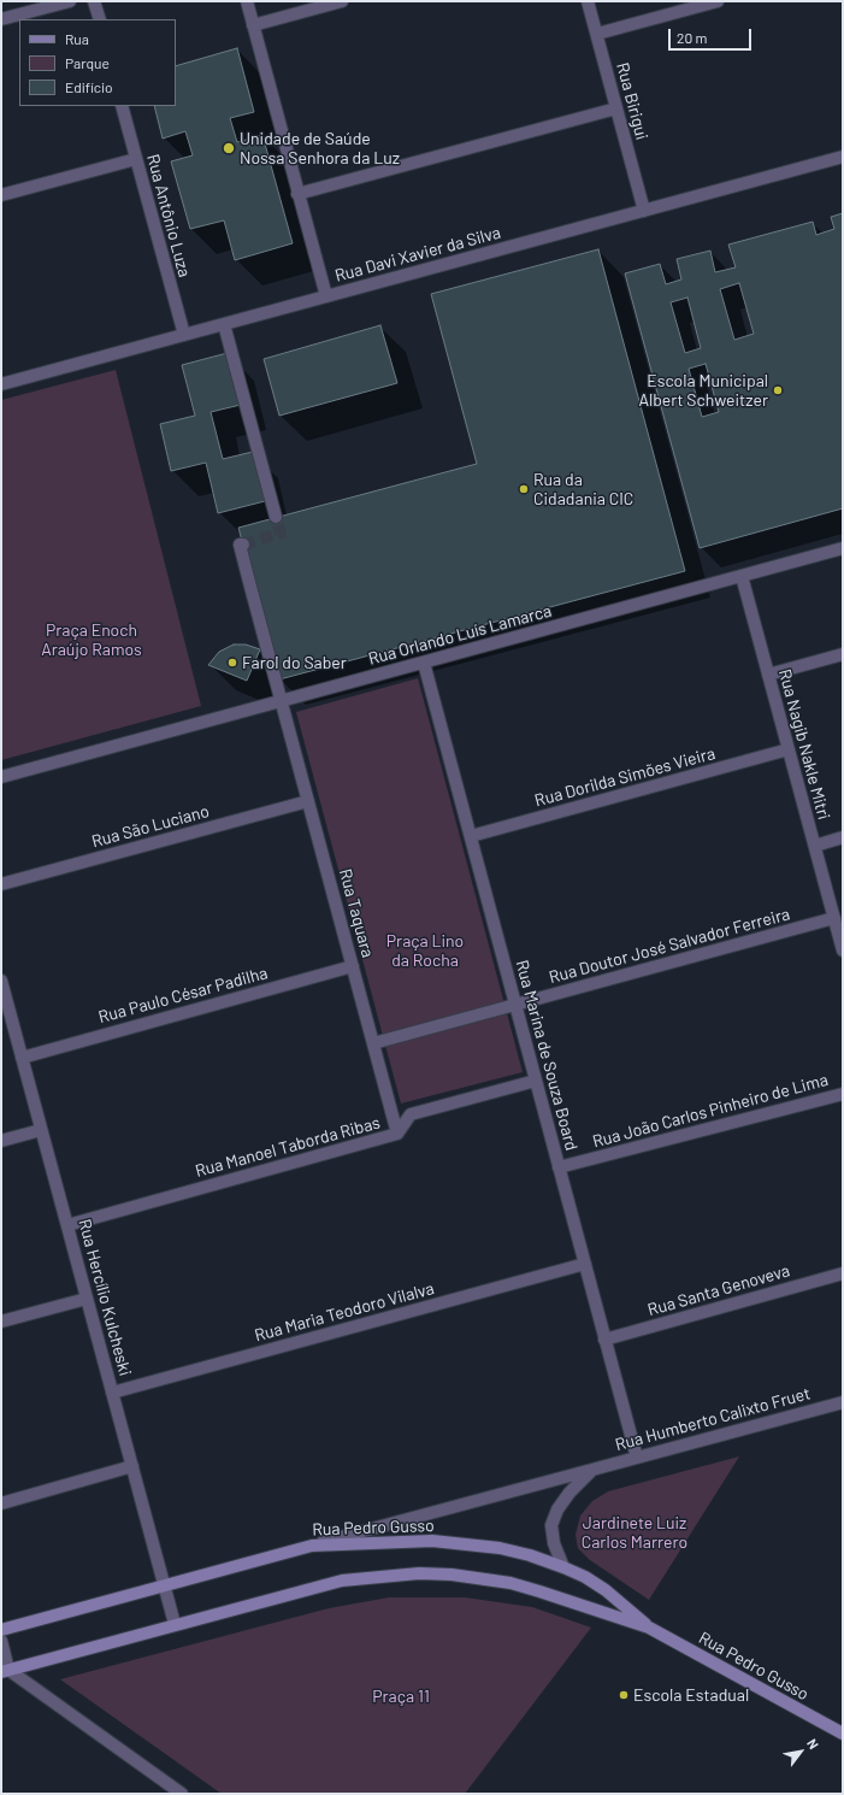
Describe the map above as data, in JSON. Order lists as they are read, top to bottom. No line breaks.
{"streets":{"main road":["Rua Pedro Gusso"],"street":["Rua Birigui","Rua Antônio Luza","Rua Davi Xavier da Silva","Rua Orlando Luís Lamarca","Rua Nagib Nakle Mitri","Rua Dorilda Simões Vieira","Rua São Luciano","Rua Taquara","Rua Doutor José Salvador Ferreira","Rua Paulo César Padilha","Rua Marina de Souza Board","Rua João Carlos Pinheiro de Lima","Rua Manoel Taborda Ribas","Rua Santa Genoveva","Rua Hercílio Kulcheski","Rua Maria Teodoro Vilalva","Rua Humberto Calixto Fruet"]},"crossings":[["Rua Birigui","Rua Davi Xavier da Silva"],["Rua Antônio Luza","Rua Davi Xavier da Silva"],["Rua Orlando Luís Lamarca","Rua Nagib Nakle Mitri"],["Rua Orlando Luís Lamarca","Rua Taquara"],["Rua Orlando Luís Lamarca","Rua Marina de Souza Board"],["Rua Nagib Nakle Mitri","Rua Dorilda Simões Vieira"],["Rua Nagib Nakle Mitri","Rua Doutor José Salvador Ferreira"],["Rua Dorilda Simões Vieira","Rua Marina de Souza Board"],["Rua São Luciano","Rua Taquara"],["Rua Taquara","Rua Doutor José Salvador Ferreira"],["Rua Taquara","Rua Paulo César Padilha"],["Rua Taquara","Rua Manoel Taborda Ribas"],["Rua Doutor José Salvador Ferreira","Rua Marina de Souza Board"],["Rua Paulo César Padilha","Rua Hercílio Kulcheski"],["Rua Marina de Souza Board","Rua João Carlos Pinheiro de Lima"],["Rua Marina de Souza Board","Rua Manoel Taborda Ribas"],["Rua Marina de Souza Board","Rua Santa Genoveva"],["Rua Marina de Souza Board","Rua Maria Teodoro Vilalva"],["Rua Marina de Souza Board","Rua Humberto Calixto Fruet"],["Rua Manoel Taborda Ribas","Rua Hercílio Kulcheski"],["Rua Hercílio Kulcheski","Rua Maria Teodoro Vilalva"],["Rua Hercílio Kulcheski","Rua Pedro Gusso"],["Rua Humberto Calixto Fruet","Rua Pedro Gusso"]],"parks":["Praça Enoch Araújo Ramos","Praça Lino da Rocha","Jardinete Luiz Carlos Marrero","Praça 11"],"places":["Unidade de Saúde Nossa Senhora da Luz","Escola Municipal Albert Schweitzer","Rua da Cidadania CIC","Farol do Saber","Escola Estadual"],"legend":["Rua","Parque","Edifício"],"scale_bar":"20 m","north":"top right"}
